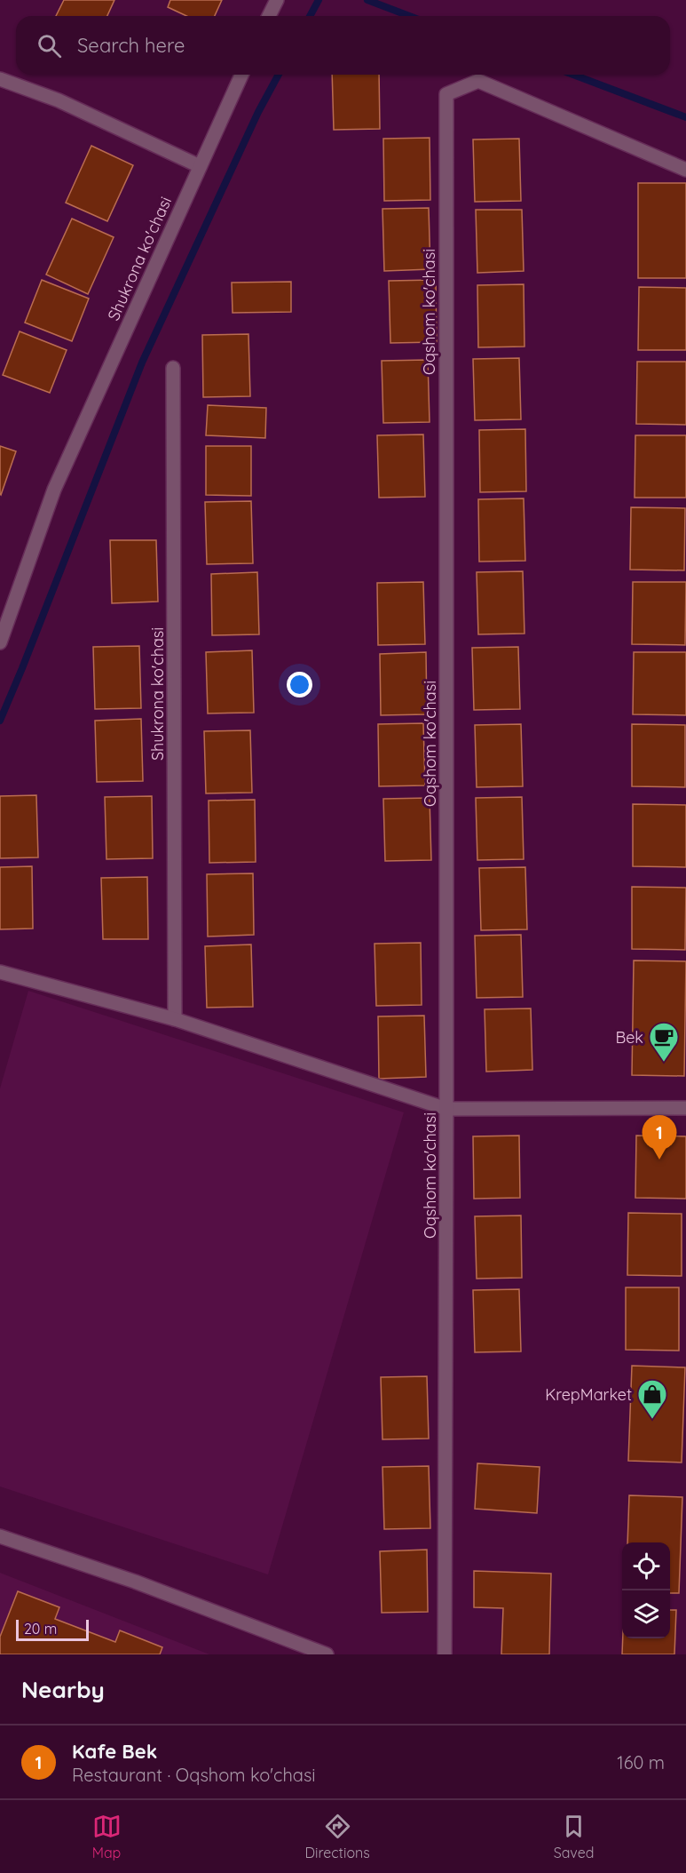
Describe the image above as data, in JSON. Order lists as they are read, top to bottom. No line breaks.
{"streets":{"street":["Shukrona ko'chasi","Oqshom ko'chasi"]},"places":{"cafe":["Bek"],"shop":["KrepMarket"]},"scale_bar":"20 m","page":{"search":"Search here","pins":"1","scale":"20 m","heading":"Nearby","list":[{"mark":"1","name":"Kafe Bek","note":"Restaurant · Oqshom ko'chasi","value":"160 m"}],"nav":["Map","Directions","Saved"]}}
